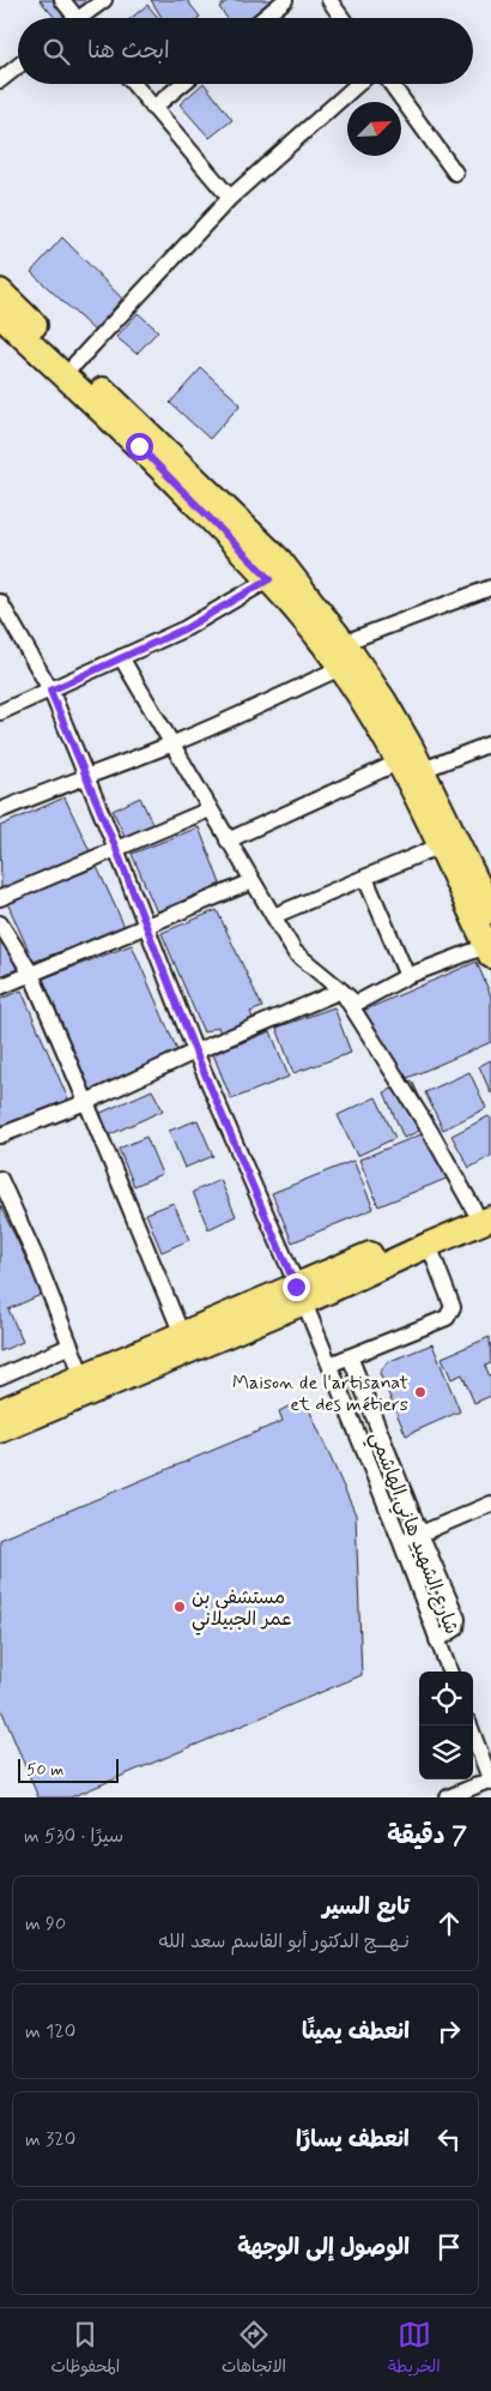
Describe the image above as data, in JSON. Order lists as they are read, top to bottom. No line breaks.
{"streets":{"street":["شارع الشهيد هاني الهاشمي"]},"places":["Maison de l'artisanat et des métiers","مستشفى بن عمر الجبيلاني"],"scale_bar":"50 m","north":"top right","page":{"search":"ابحث هنا","scale":"50 m","heading":["7 دقيقة","سيرًا · 530 m"],"list":[["تابع السير","نـهـــج الدكتور أبو القاسم سعد الله","90 m"],["انعطف يمينًا","120 m"],["انعطف يسارًا","320 m"],"الوصول إلى الوجهة"],"nav":["الخريطة","الاتجاهات","المحفوظات"]}}
